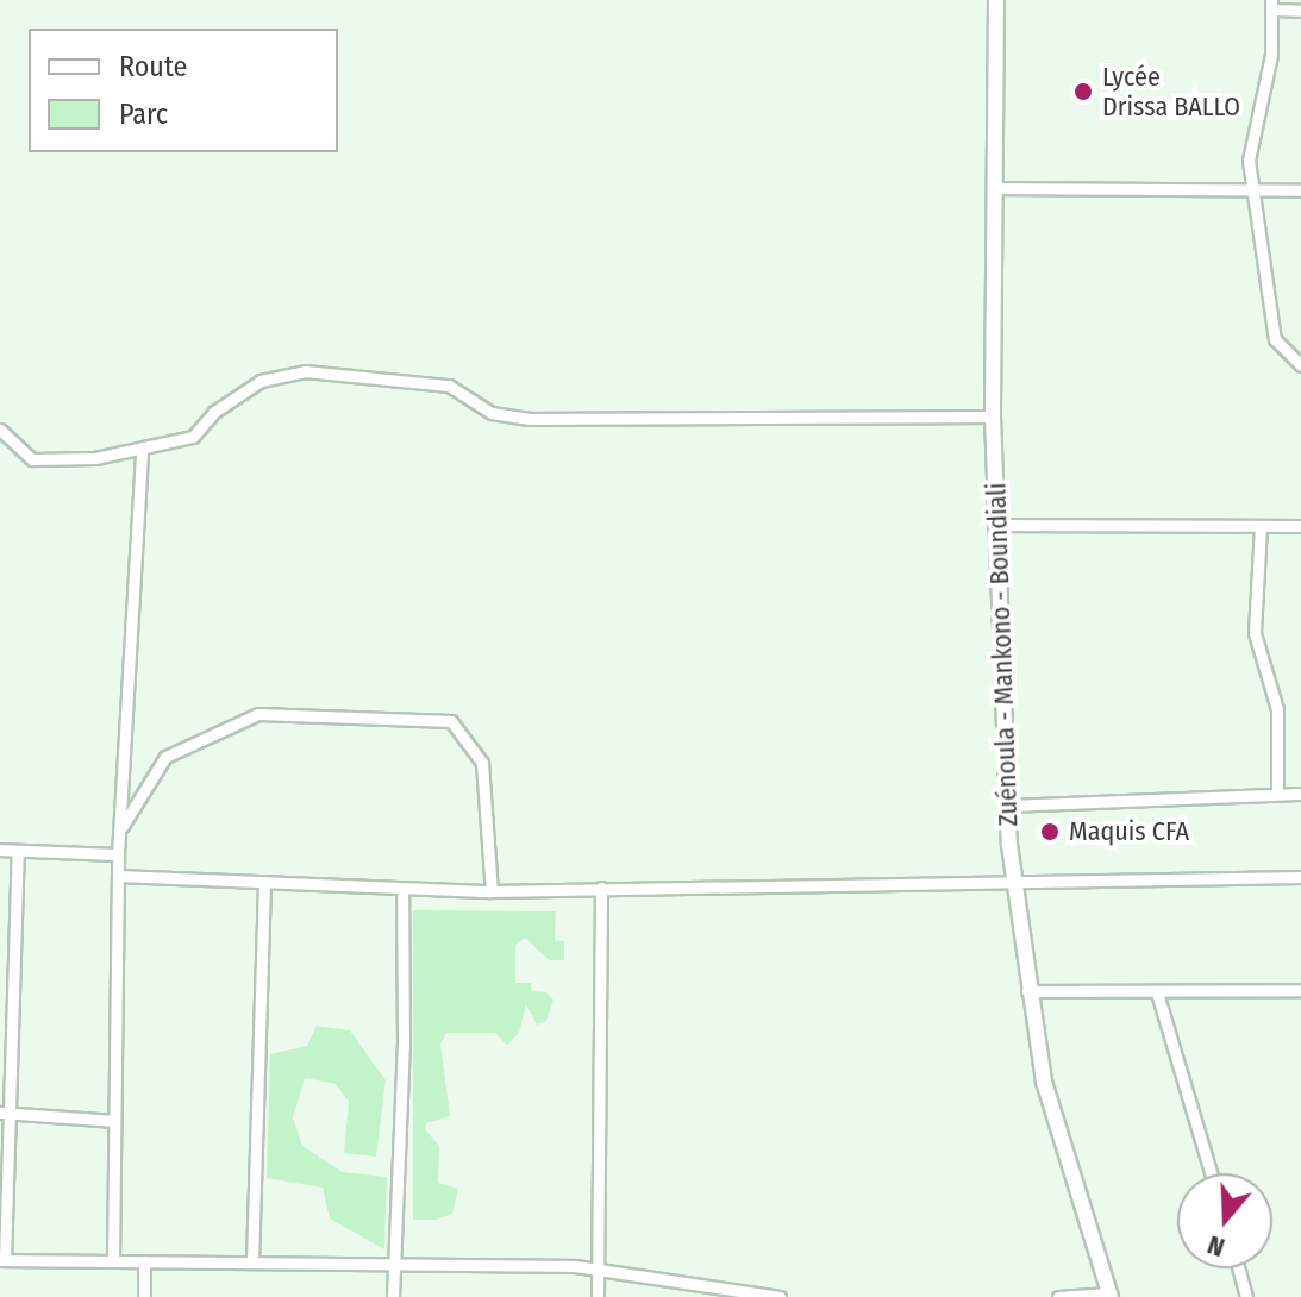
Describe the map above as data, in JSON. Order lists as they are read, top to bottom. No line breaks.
{"streets":{"main road":["Zuénoula - Mankono - Boundiali"]},"places":["Lycée Drissa BALLO","Maquis CFA"],"legend":["Route","Parc"],"north":"bottom"}
